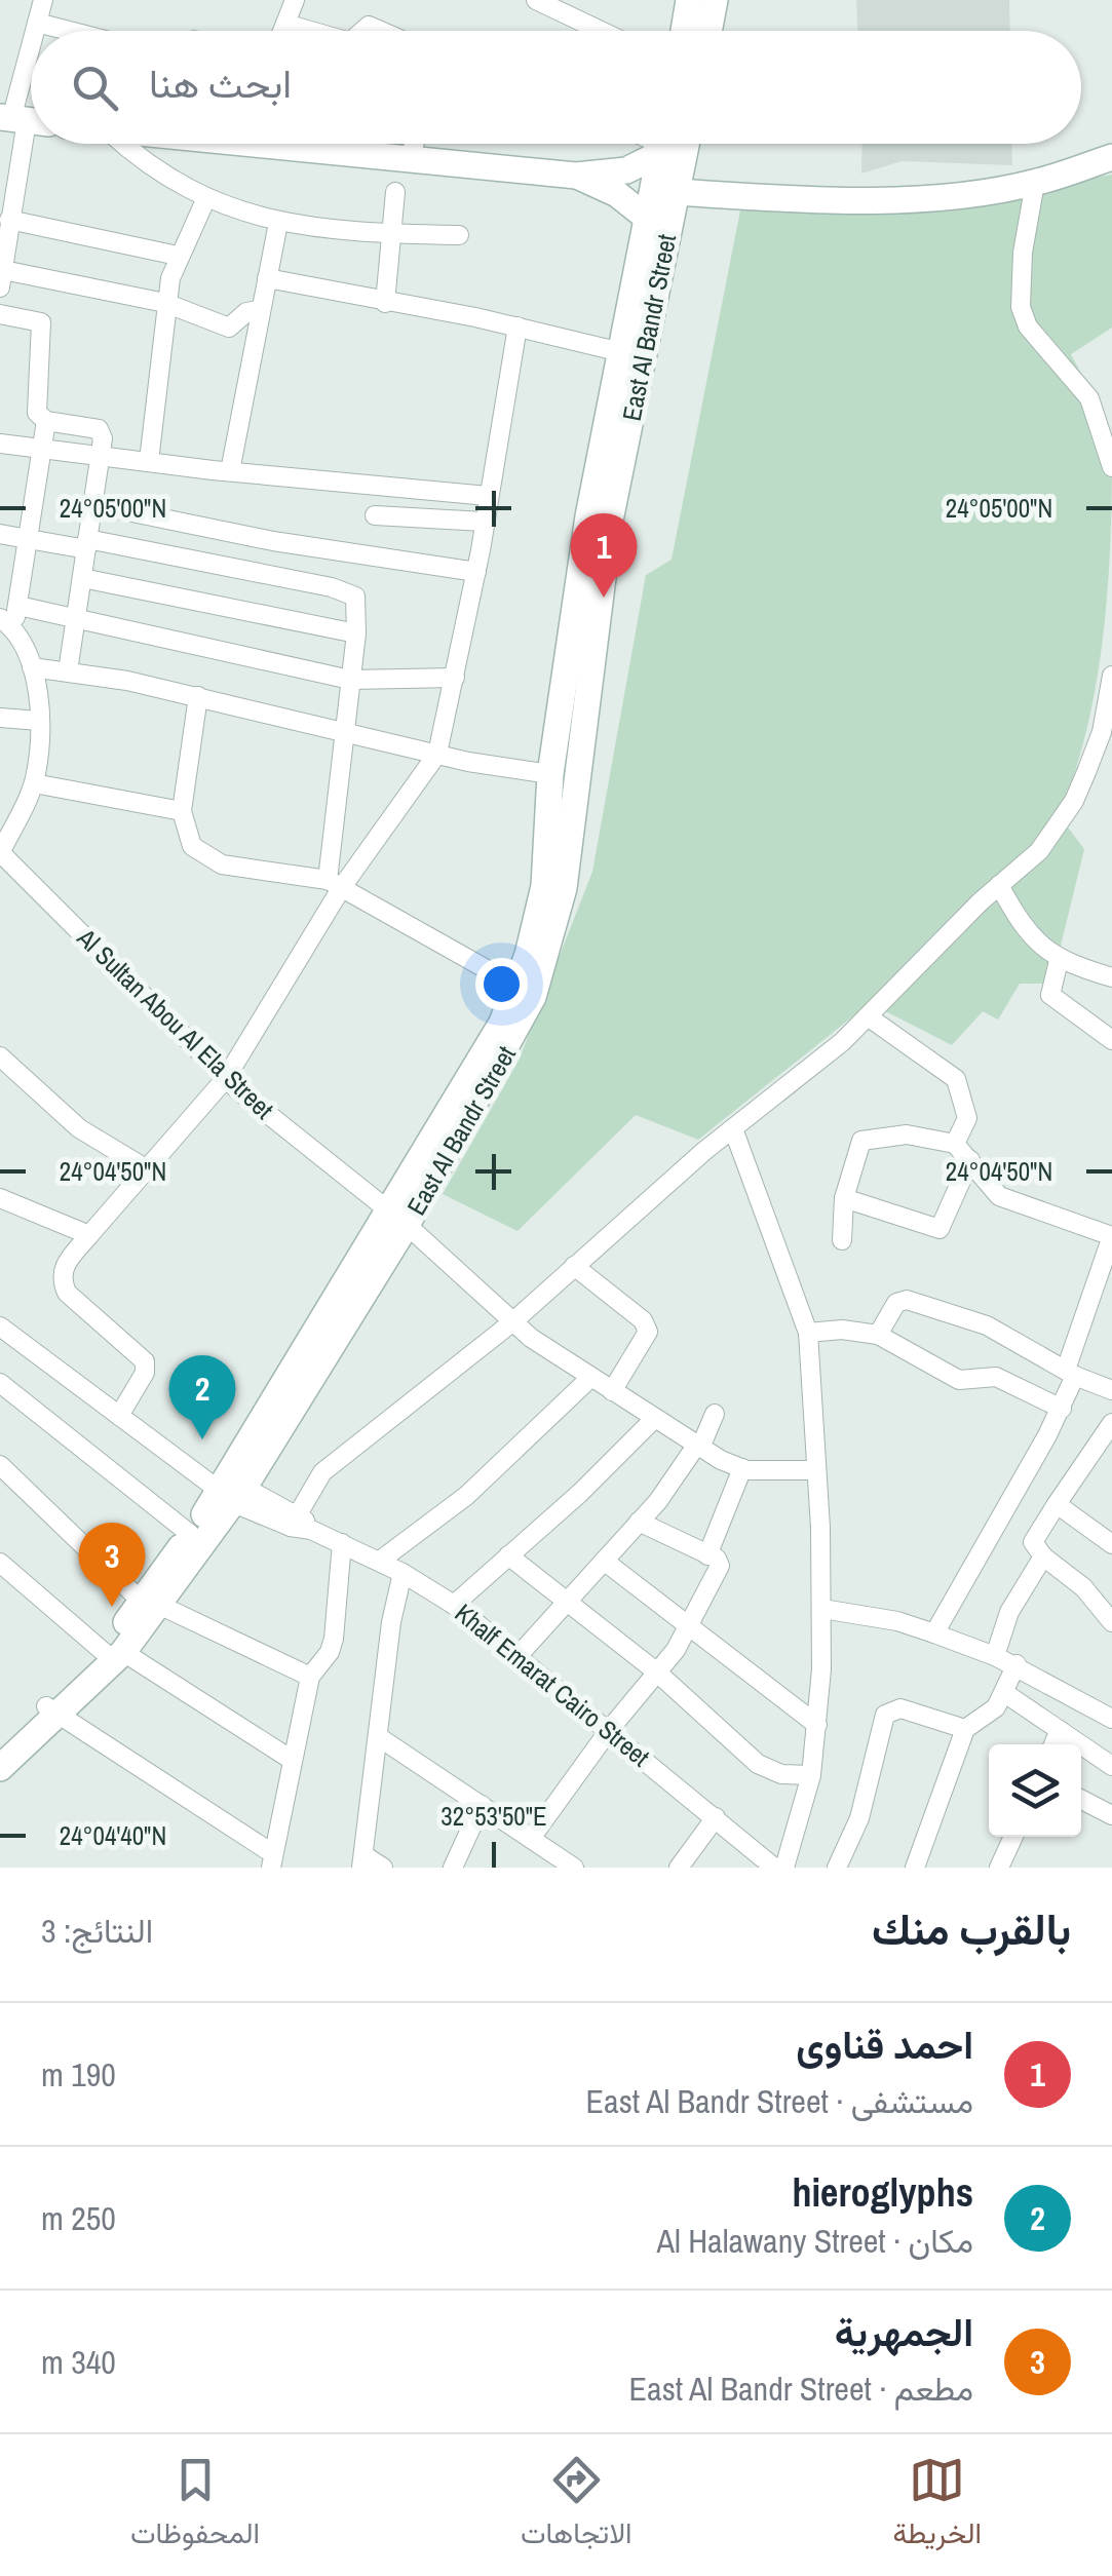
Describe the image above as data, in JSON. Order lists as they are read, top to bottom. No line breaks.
{"streets":{"main road":["East Al Bandr Street"],"street":["Al Sultan Abou Al Ela Street","Khalf Emarat Cairo Street"]},"crossings":[["East Al Bandr Street","Al Sultan Abou Al Ela Street"],["East Al Bandr Street","Khalf Emarat Cairo Street"]],"page":{"search":"ابحث هنا","pins":["1","2","3"],"heading":["بالقرب منك","النتائج: 3"],"list":[{"mark":"1","name":"احمد قناوى","note":"مستشفى · East Al Bandr Street","value":"190 m"},{"mark":"2","name":"hieroglyphs","note":"مكان · Al Halawany Street","value":"250 m"},{"mark":"3","name":"الجمهرية","note":"مطعم · East Al Bandr Street","value":"340 m"}],"nav":["الخريطة","الاتجاهات","المحفوظات"]},"coordinates":["24°05'00\"N","24°04'50\"N","32°53'50\"E","24°04'40\"N"]}
